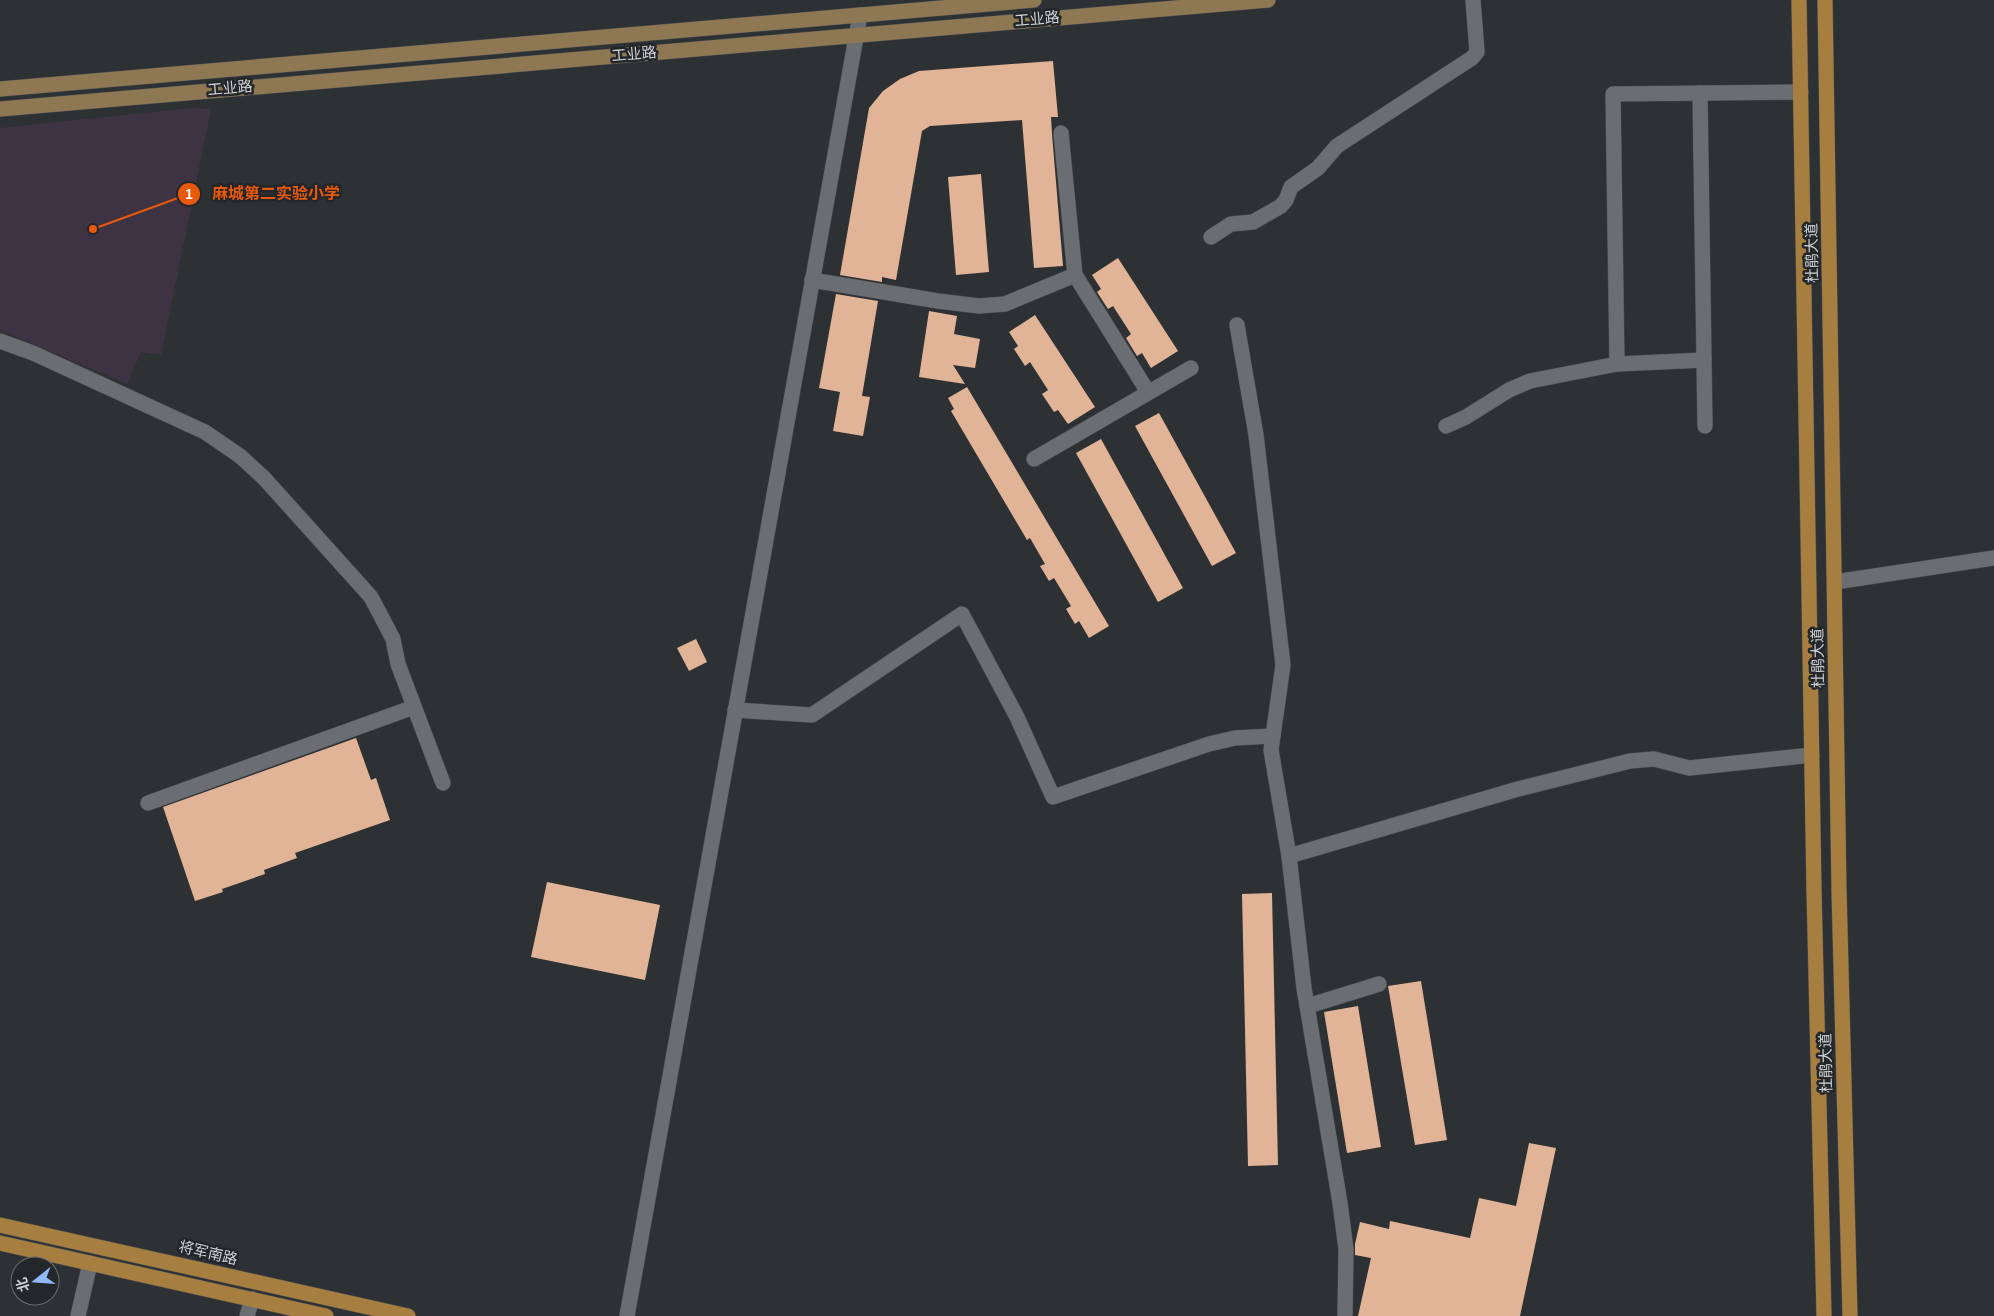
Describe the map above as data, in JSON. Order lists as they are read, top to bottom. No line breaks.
{"streets":{"highway":["杜鹃大道","将军南路"],"main road":["工业路"]},"places":["麻城第二实验小学"],"north":"left"}
